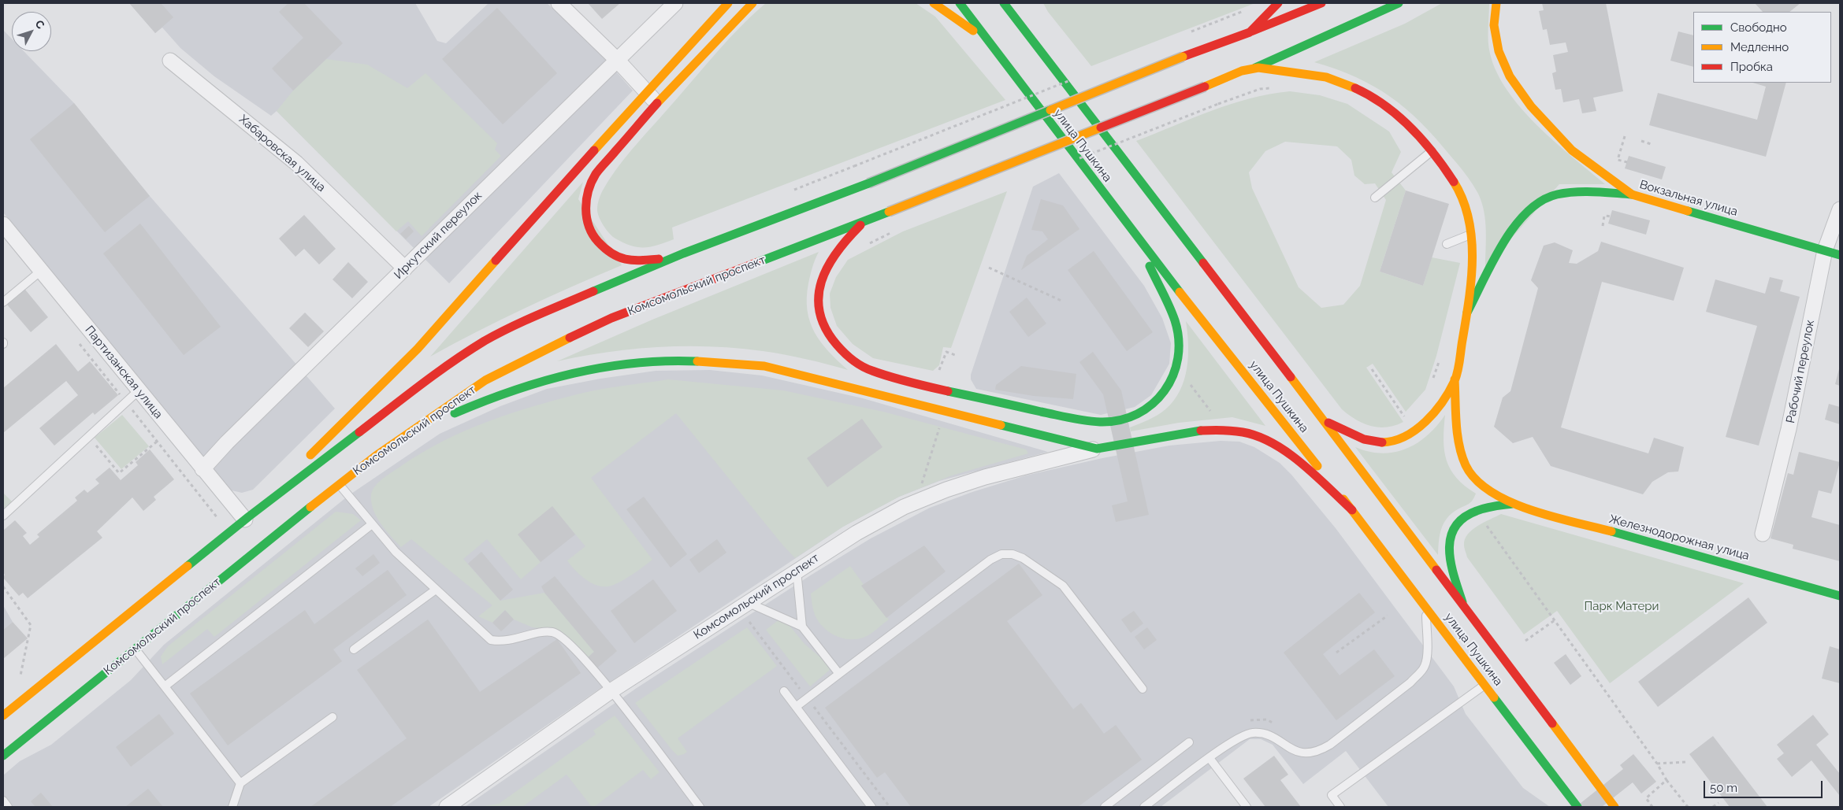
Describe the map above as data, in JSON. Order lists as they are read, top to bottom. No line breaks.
{"streets":{"main road":["улица Пушкина","Вокзальная улица","Комсомольский проспект","Железнодорожная улица"],"street":["Хабаровская улица","Иркутский переулок","Рабочий переулок","Партизанская улица"]},"crossings":[["Хабаровская улица","Иркутский переулок"],["Вокзальная улица","Рабочий переулок"],["Иркутский переулок","Партизанская улица"]],"parks":["Парк Матери"],"legend":["Свободно","Медленно","Пробка"],"scale_bar":"50 m","north":"top right"}
